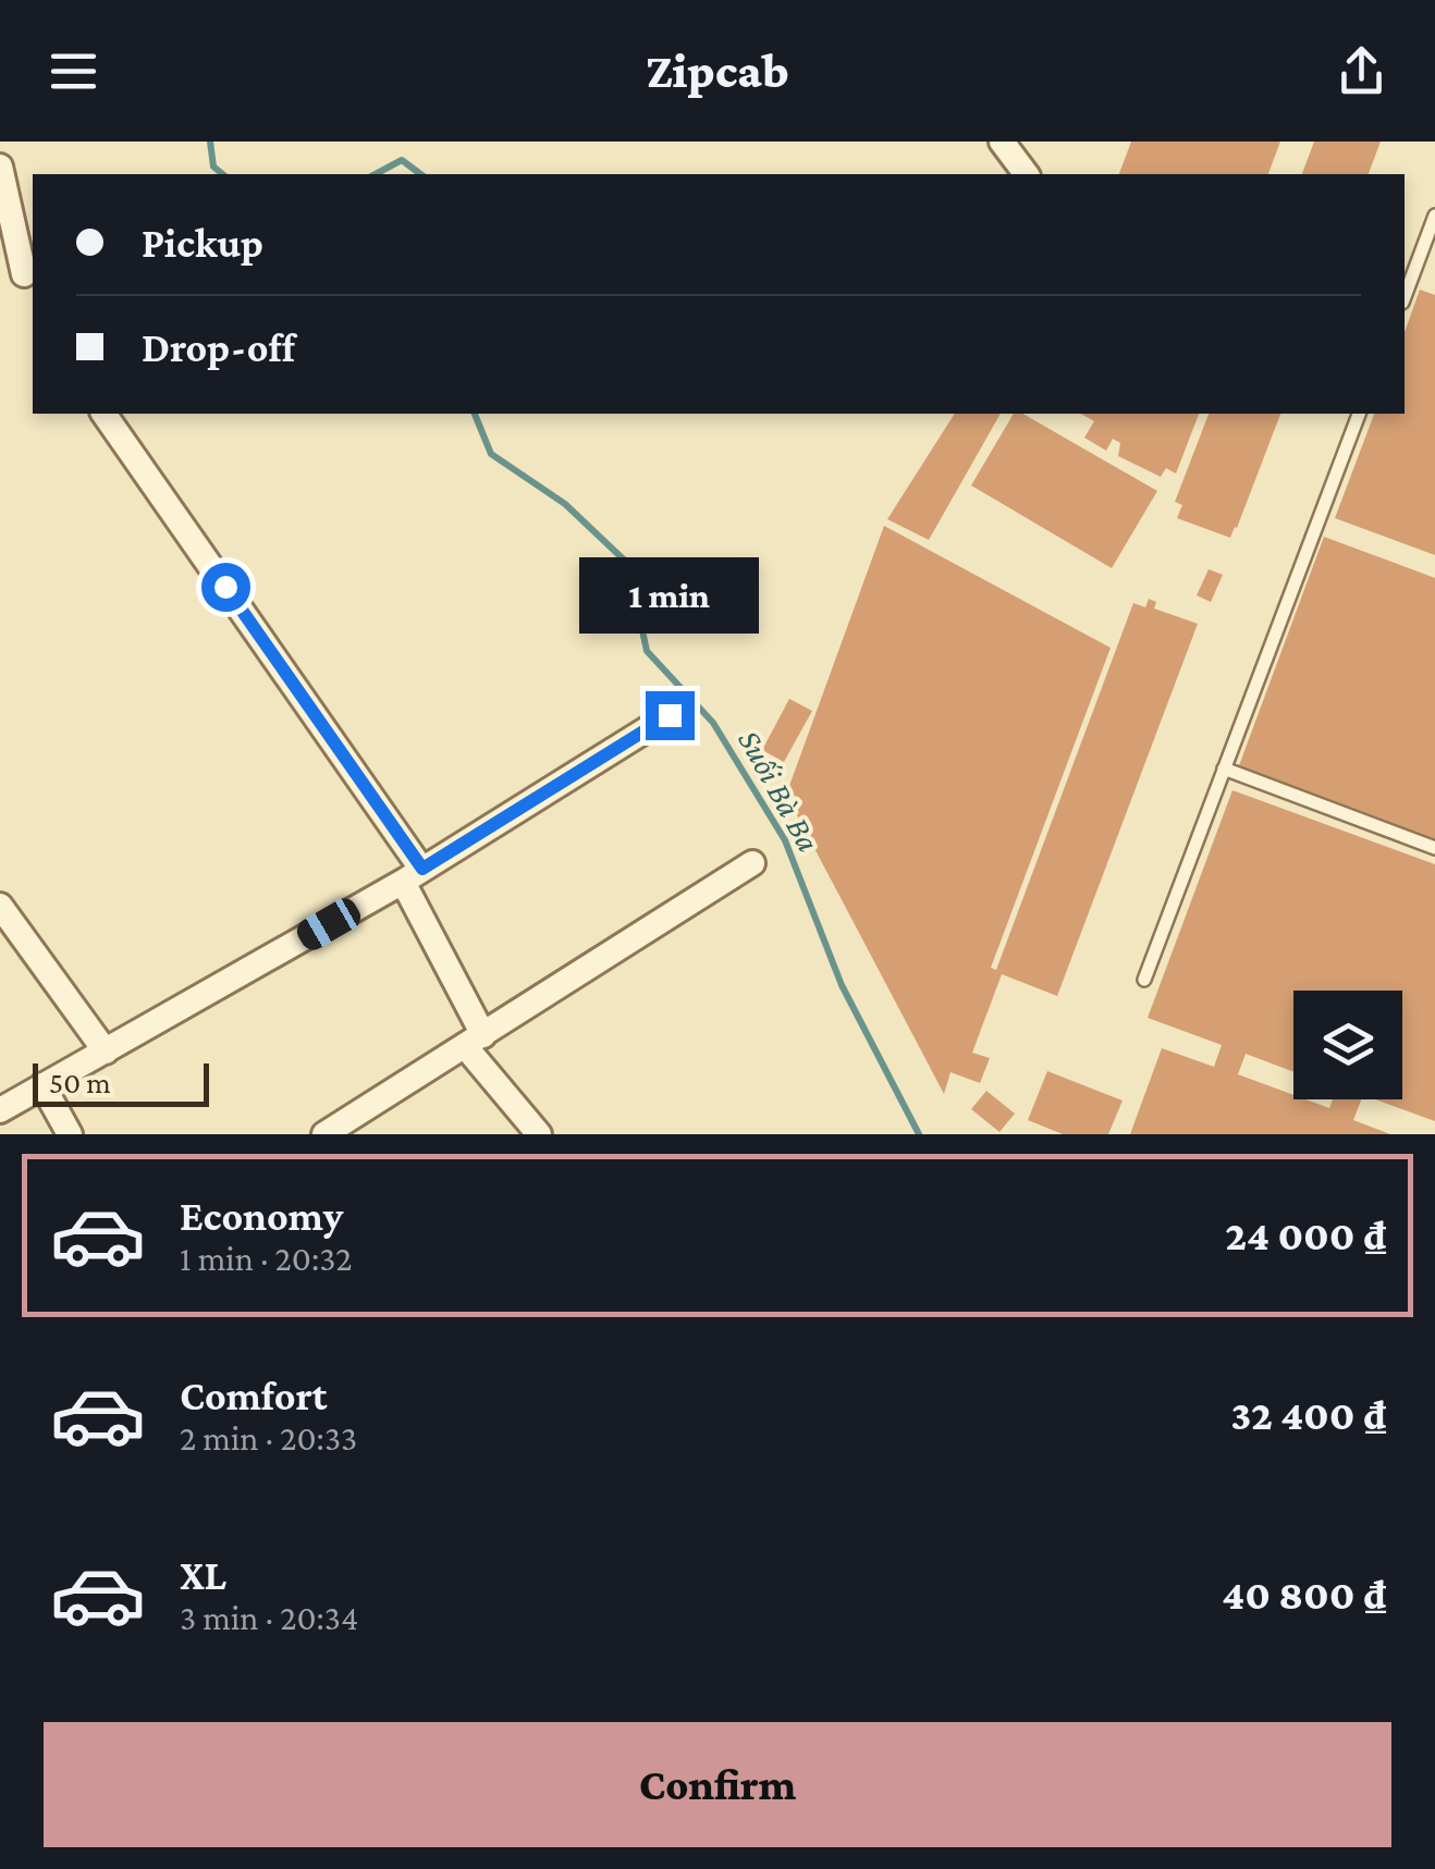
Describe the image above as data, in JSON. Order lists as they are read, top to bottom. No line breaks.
{"water":["Suối Bà Ba"],"scale_bar":"50 m","page":{"header":"Zipcab","banner":["Pickup","Drop-off"],"bubble":"1 min","scale":"50 m","list":[{"name":"Economy","note":"1 min · 20:32","value":"24 000 ₫"},{"name":"Comfort","note":"2 min · 20:33","value":"32 400 ₫"},{"name":"XL","note":"3 min · 20:34","value":"40 800 ₫"}],"buttons":"Confirm"}}
